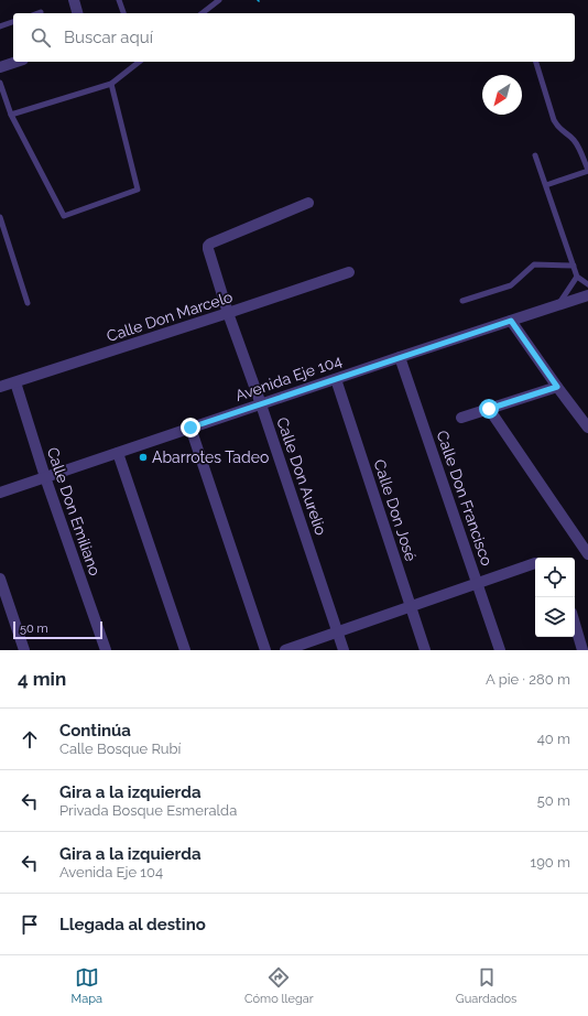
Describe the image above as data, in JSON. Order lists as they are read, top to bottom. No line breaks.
{"streets":{"street":["Calle Don Marcelo","Avenida Eje 104","Calle Don Aurelio","Calle Don Francisco","Calle Don José","Calle Don Emiliano"]},"crossings":[["Calle Don Marcelo","Calle Don Aurelio"],["Calle Don Marcelo","Calle Don Emiliano"],["Avenida Eje 104","Calle Don Aurelio"],["Avenida Eje 104","Calle Don Francisco"],["Avenida Eje 104","Calle Don José"],["Avenida Eje 104","Calle Don Emiliano"]],"places":["Abarrotes Tadeo"],"scale_bar":"50 m","north":"bottom left","page":{"search":"Buscar aquí","scale":"50 m","heading":["4 min","A pie · 280 m"],"list":[["Continúa","Calle Bosque Rubí","40 m"],["Gira a la izquierda","Privada Bosque Esmeralda","50 m"],["Gira a la izquierda","Avenida Eje 104","190 m"],"Llegada al destino"],"nav":["Mapa","Cómo llegar","Guardados"]}}
